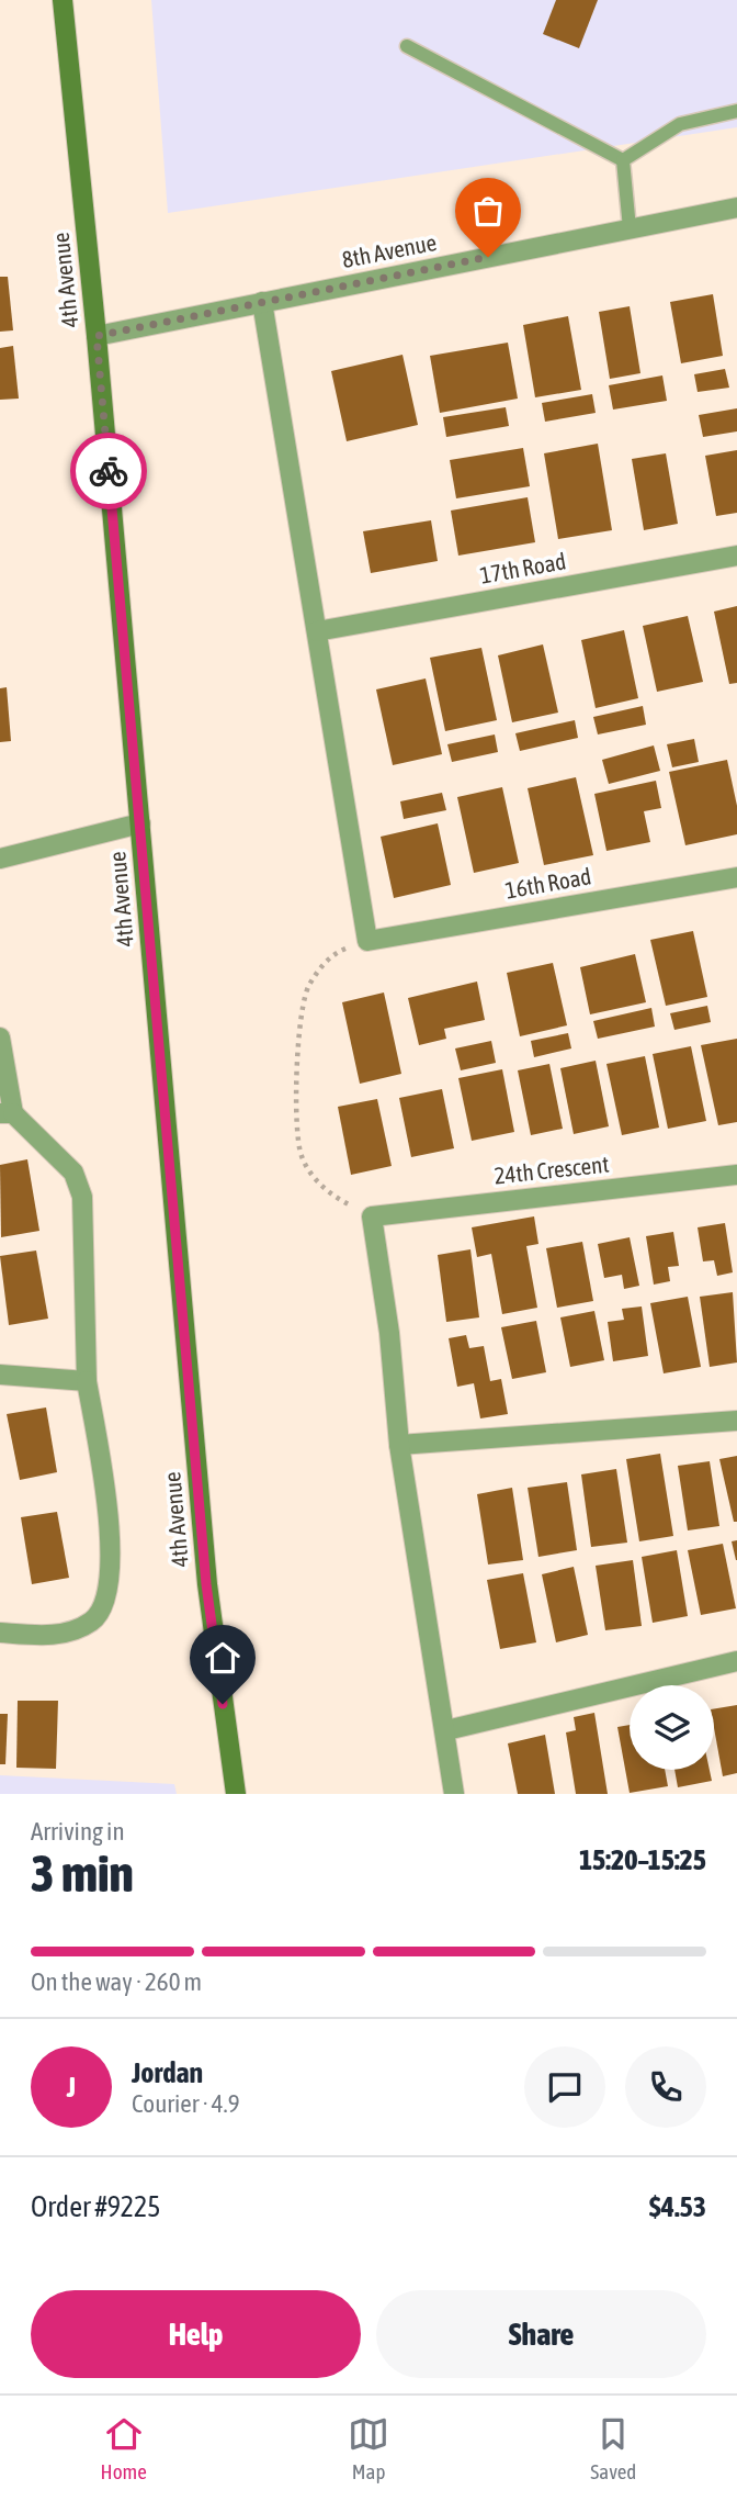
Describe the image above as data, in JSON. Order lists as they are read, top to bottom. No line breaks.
{"streets":{"street":["8th Avenue","4th Avenue","17th Road","16th Road","24th Crescent"]},"crossings":[["8th Avenue","4th Avenue"]],"page":{"heading":["3 min","Arriving in","15:20–15:25"],"panel":["Jordan","Courier · 4.9","Order #9225","$4.53"],"bar":"On the way · 260 m","round":"J","buttons":["Help","Share"],"tabs":["Home","Map","Saved"]}}
